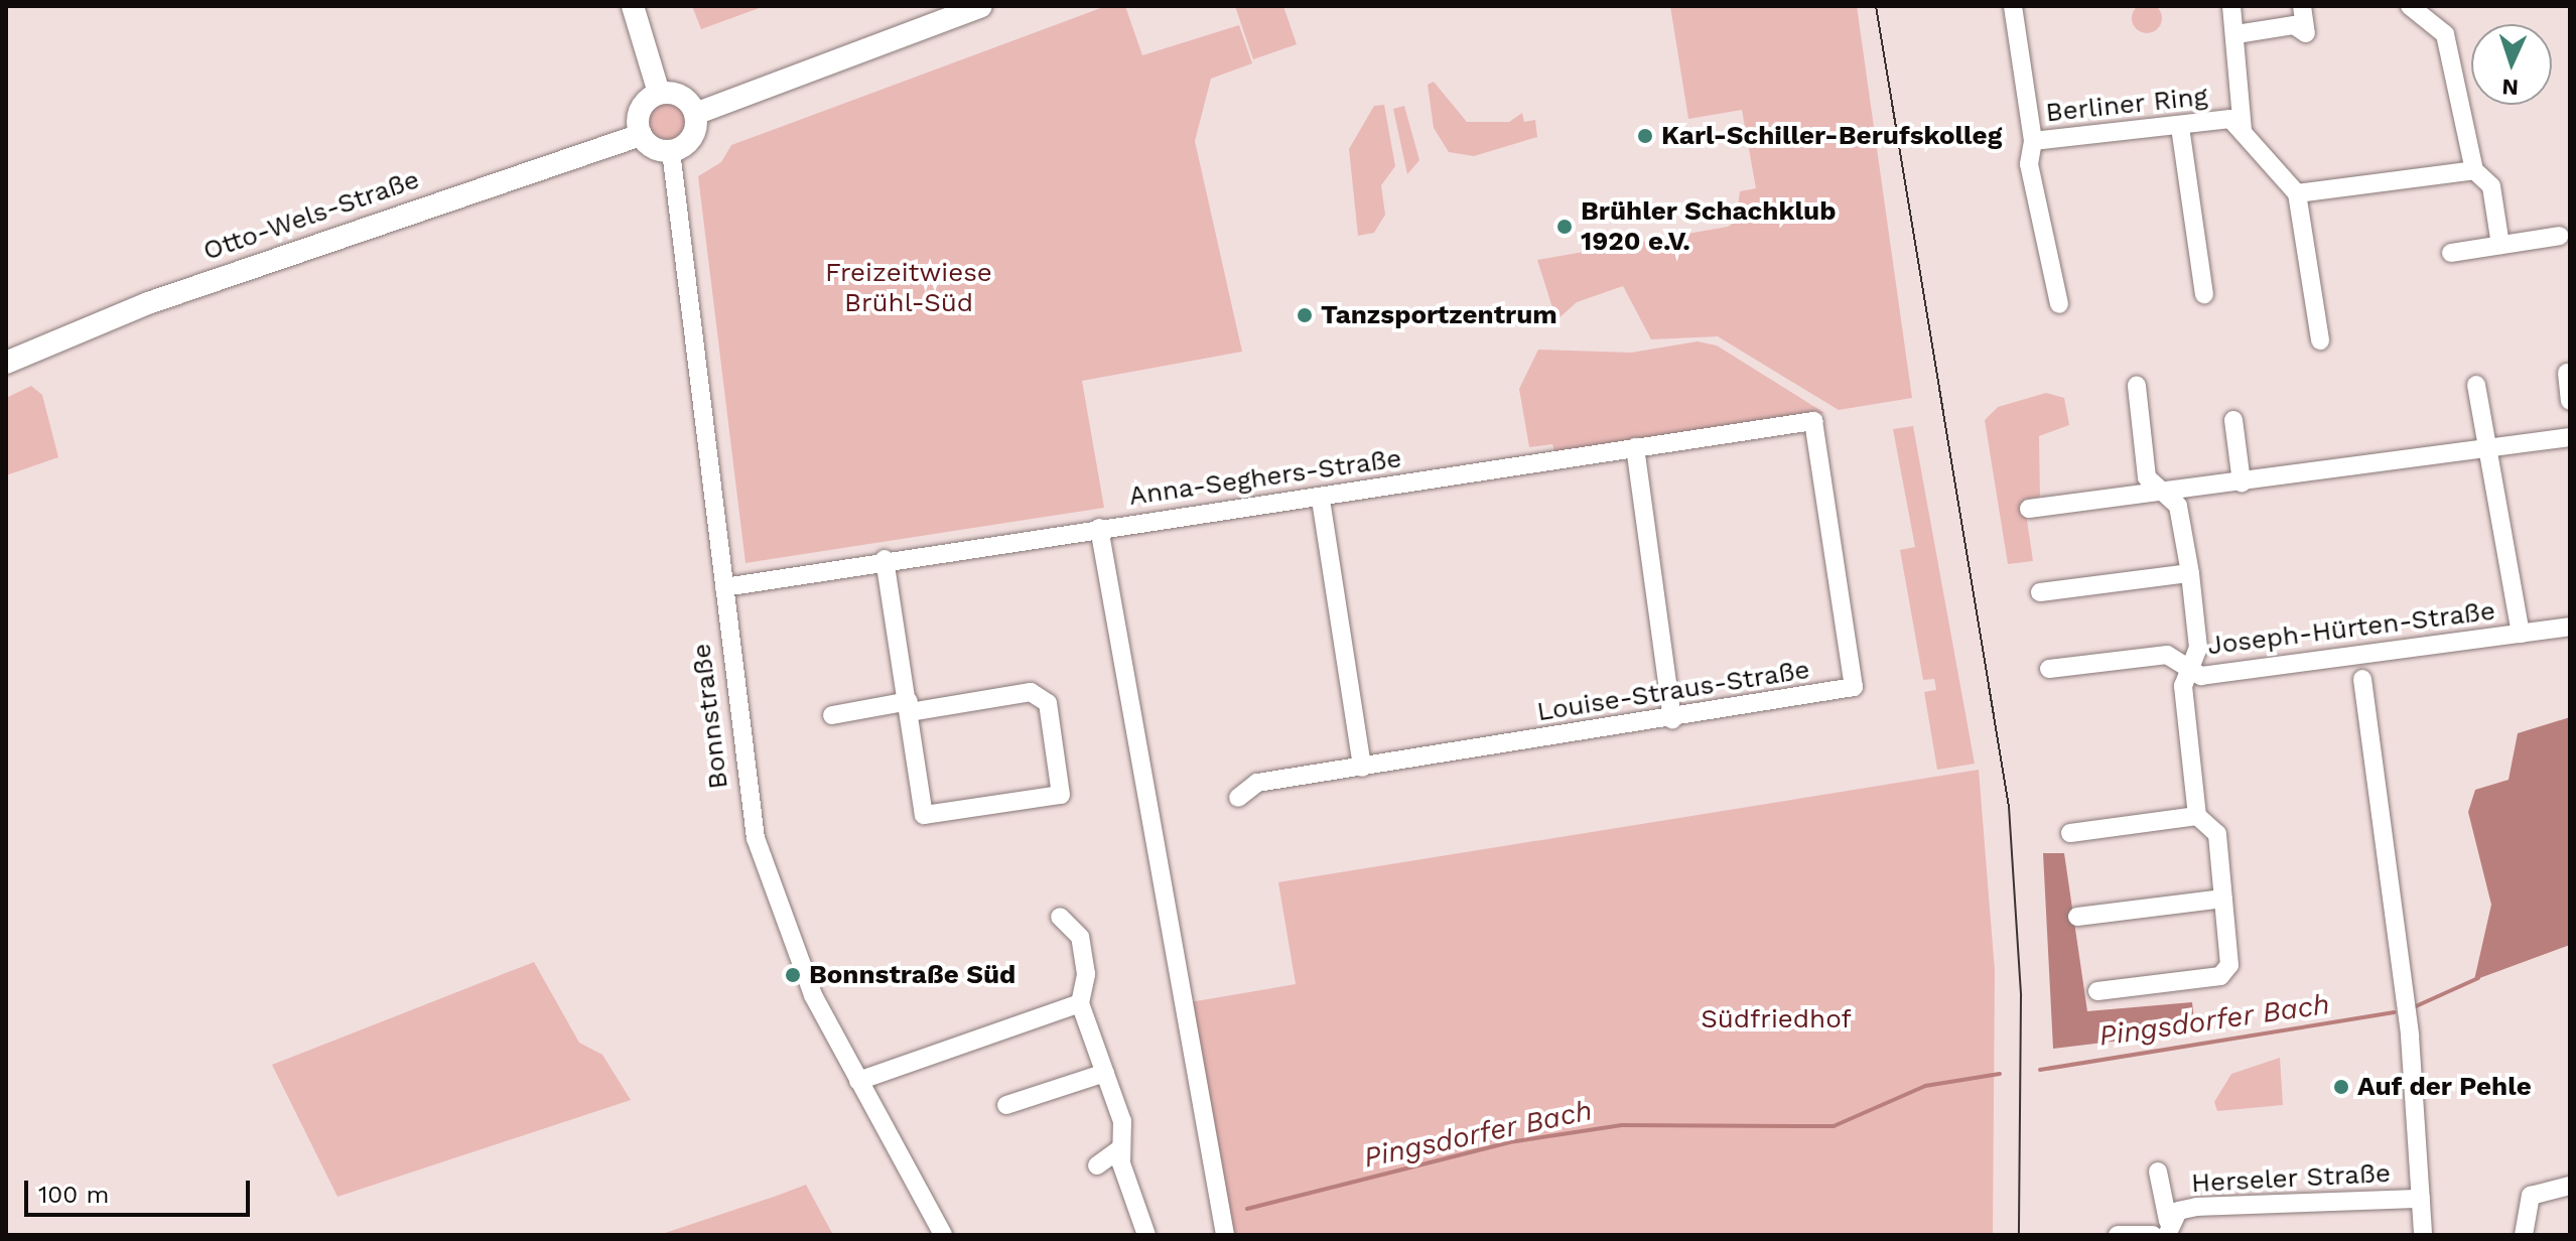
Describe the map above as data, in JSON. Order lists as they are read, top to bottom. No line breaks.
{"streets":{"street":["Berliner Ring","Otto-Wels-Straße","Anna-Seghers-Straße","Joseph-Hürten-Straße","Louise-Straus-Straße","Bonnstraße","Herseler Straße"]},"crossings":[["Otto-Wels-Straße","Bonnstraße"],["Anna-Seghers-Straße","Louise-Straus-Straße"],["Anna-Seghers-Straße","Bonnstraße"]],"water":["Pingsdorfer Bach"],"parks":["Freizeitwiese Brühl-Süd","Südfriedhof"],"places":["Karl-Schiller-Berufskolleg","Brühler Schachklub 1920 e.V.","Tanzsportzentrum","Bonnstraße Süd","Auf der Pehle"],"scale_bar":"100 m","north":"bottom"}
